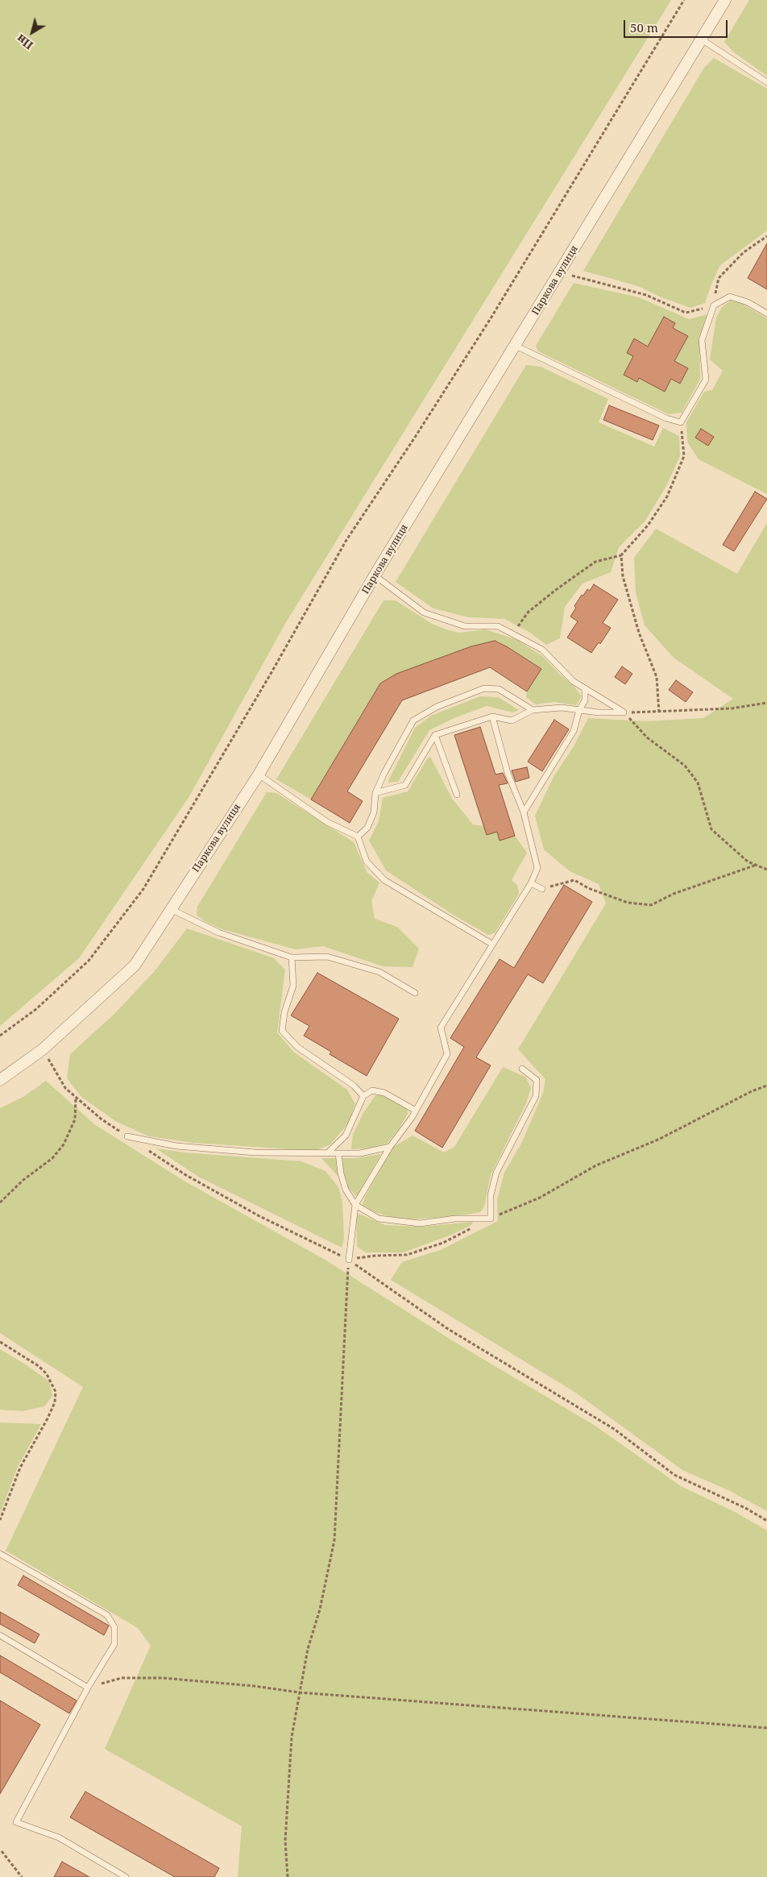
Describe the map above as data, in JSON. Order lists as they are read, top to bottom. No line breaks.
{"streets":{"street":["Паркова вулиця"]},"scale_bar":"50 m","north":"bottom left"}
